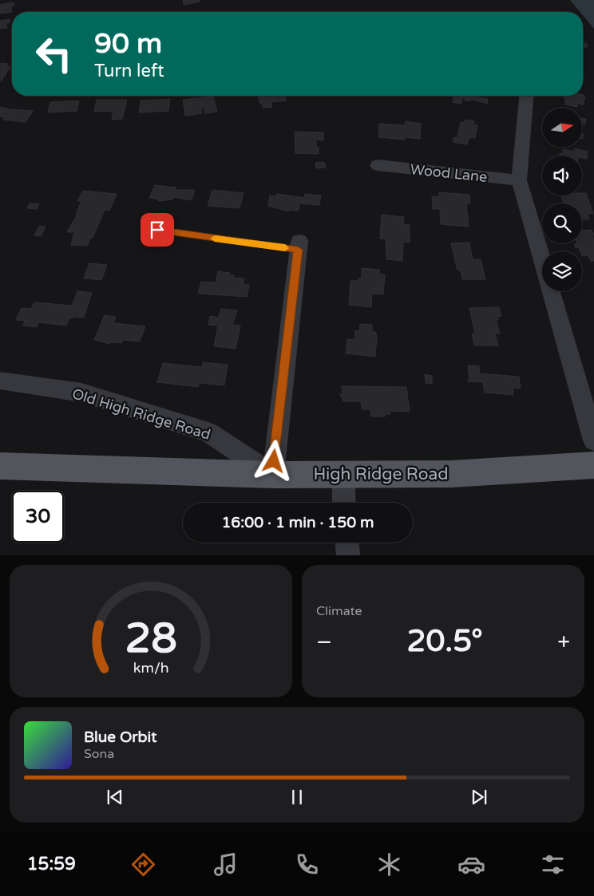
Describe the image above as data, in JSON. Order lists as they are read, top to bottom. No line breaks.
{"streets":{"main road":["High Ridge Road"],"street":["Wood Lane","Old High Ridge Road"]},"crossings":[["Old High Ridge Road","High Ridge Road"]],"north":"right","page":{"turn":["90 m","Turn left"],"limit":"30","trip":"16:00 · 1 min · 150 m","tile":"Climate","heat":["−","20.5°","+"],"song":["Blue Orbit","Sona"],"tabs":"15:59","gauge":["28","km/h"]}}
